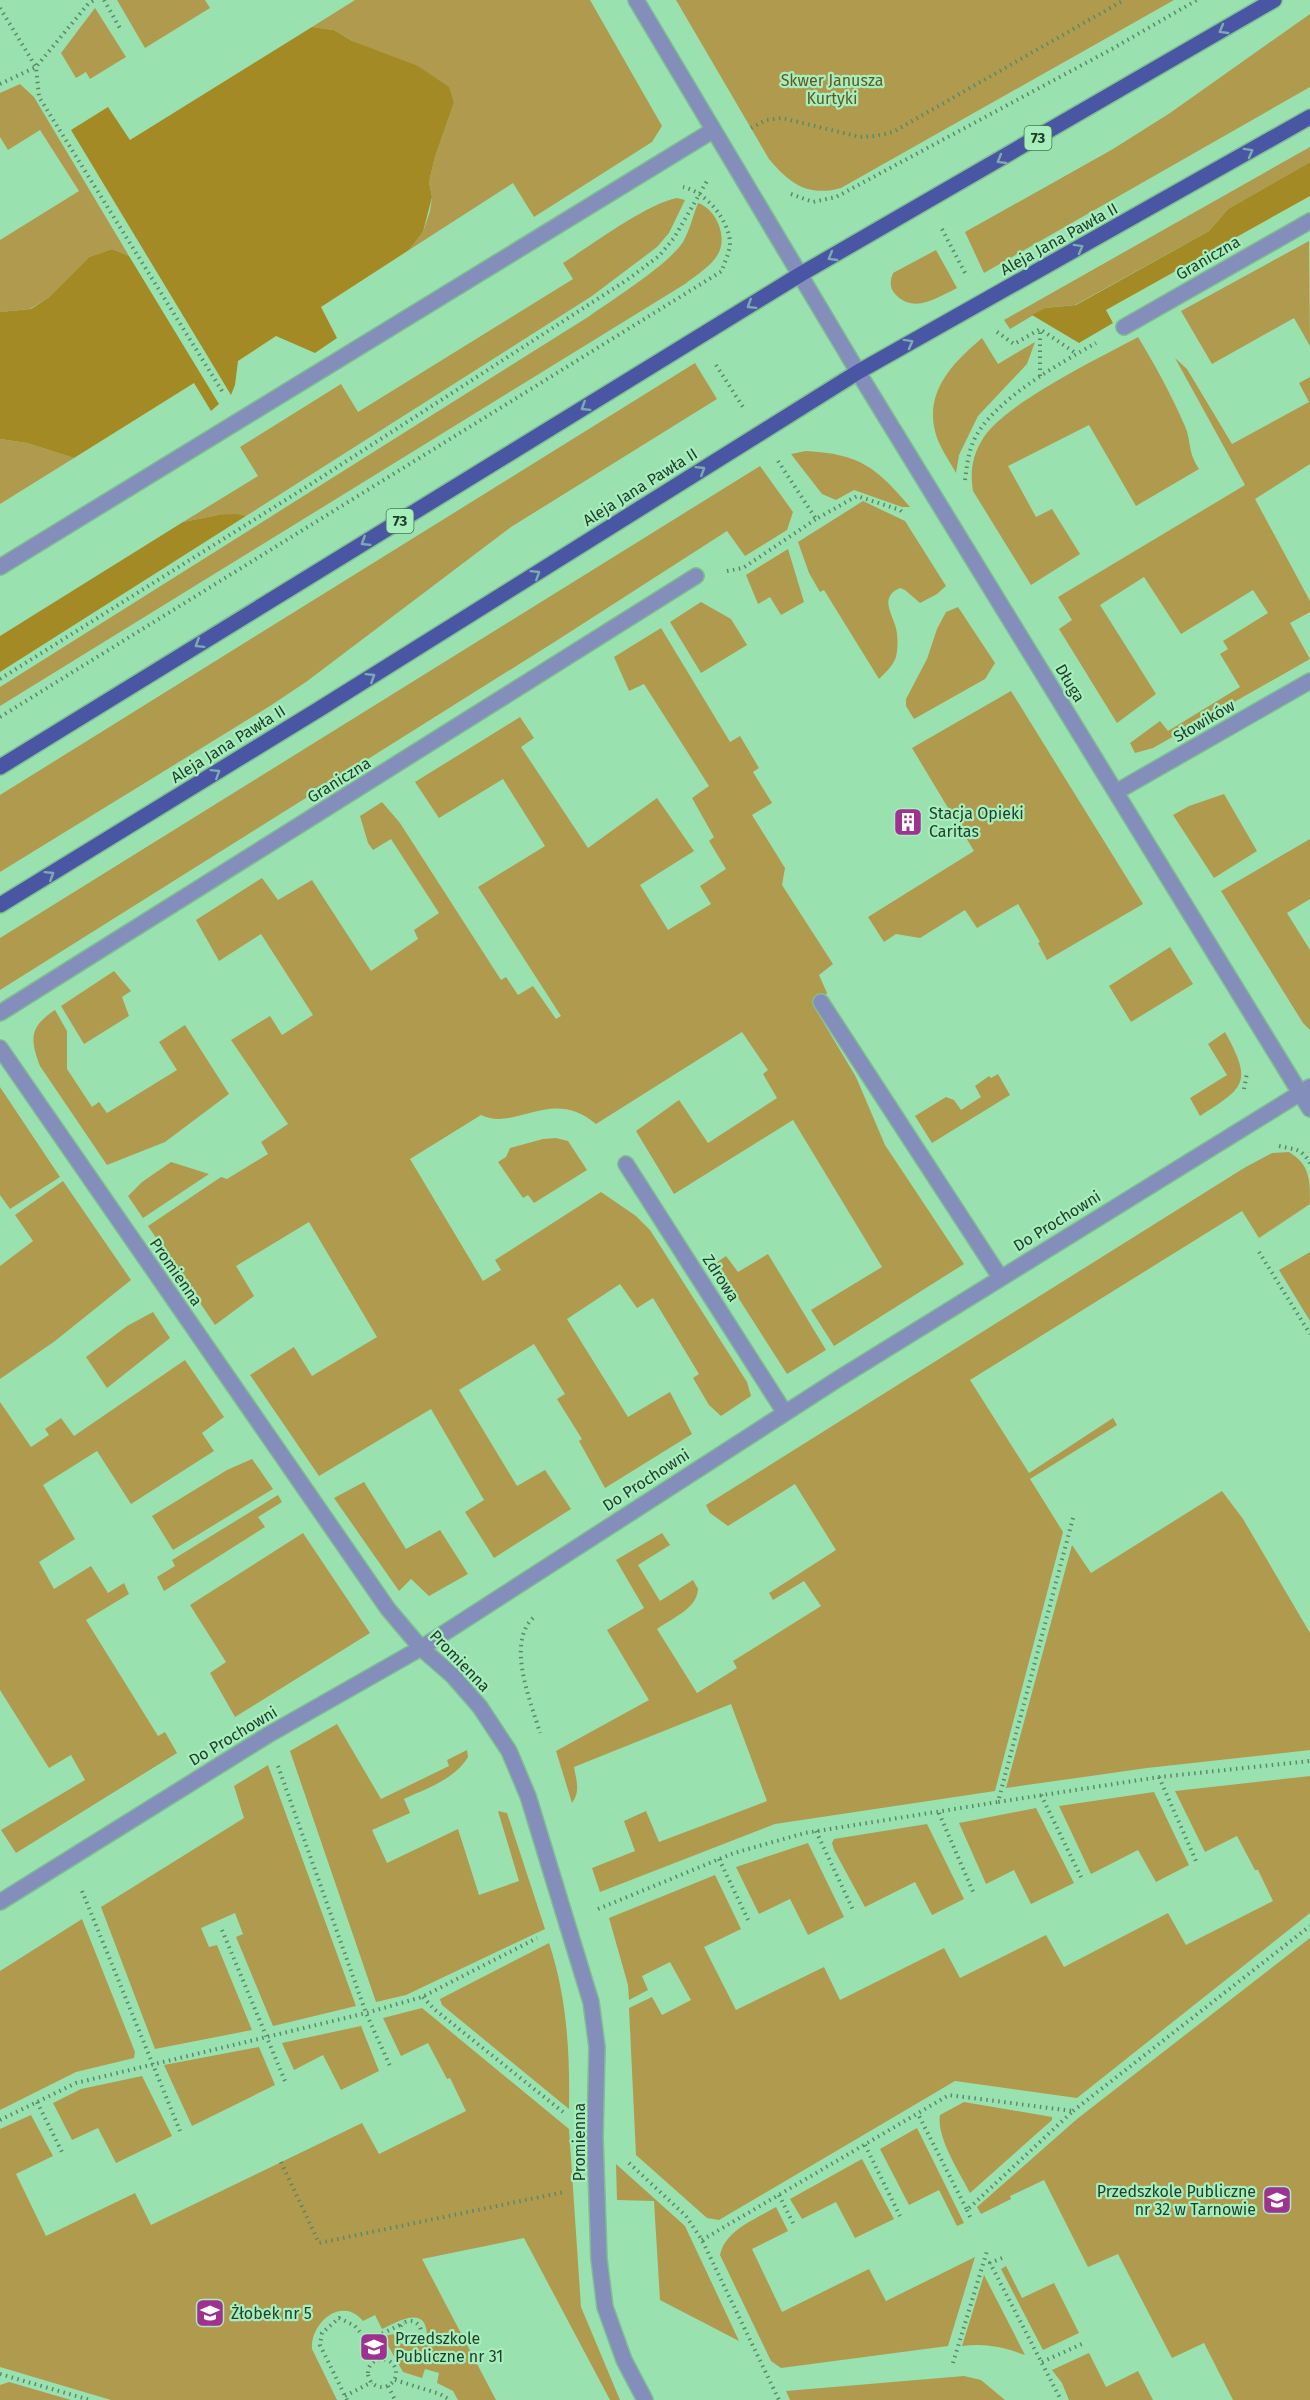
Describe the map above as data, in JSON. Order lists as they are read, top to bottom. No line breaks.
{"streets":{"main road":["73","Aleja Jana Pawła II"],"street":["Graniczna","Długa","Słowików","Do Prochowni","Promienna","Zdrowa"]},"crossings":[["73","Długa"],["Aleja Jana Pawła II","Długa"],["Długa","Słowików"],["Długa","Do Prochowni"],["Do Prochowni","Promienna"],["Do Prochowni","Zdrowa"]],"parks":["Skwer Janusza Kurtyki"],"places":{"building":["Stacja Opieki Caritas"],"school or university":["Przedszkole Publiczne nr 32 w Tarnowie","Żłobek nr 5","Przedszkole Publiczne nr 31"]}}
